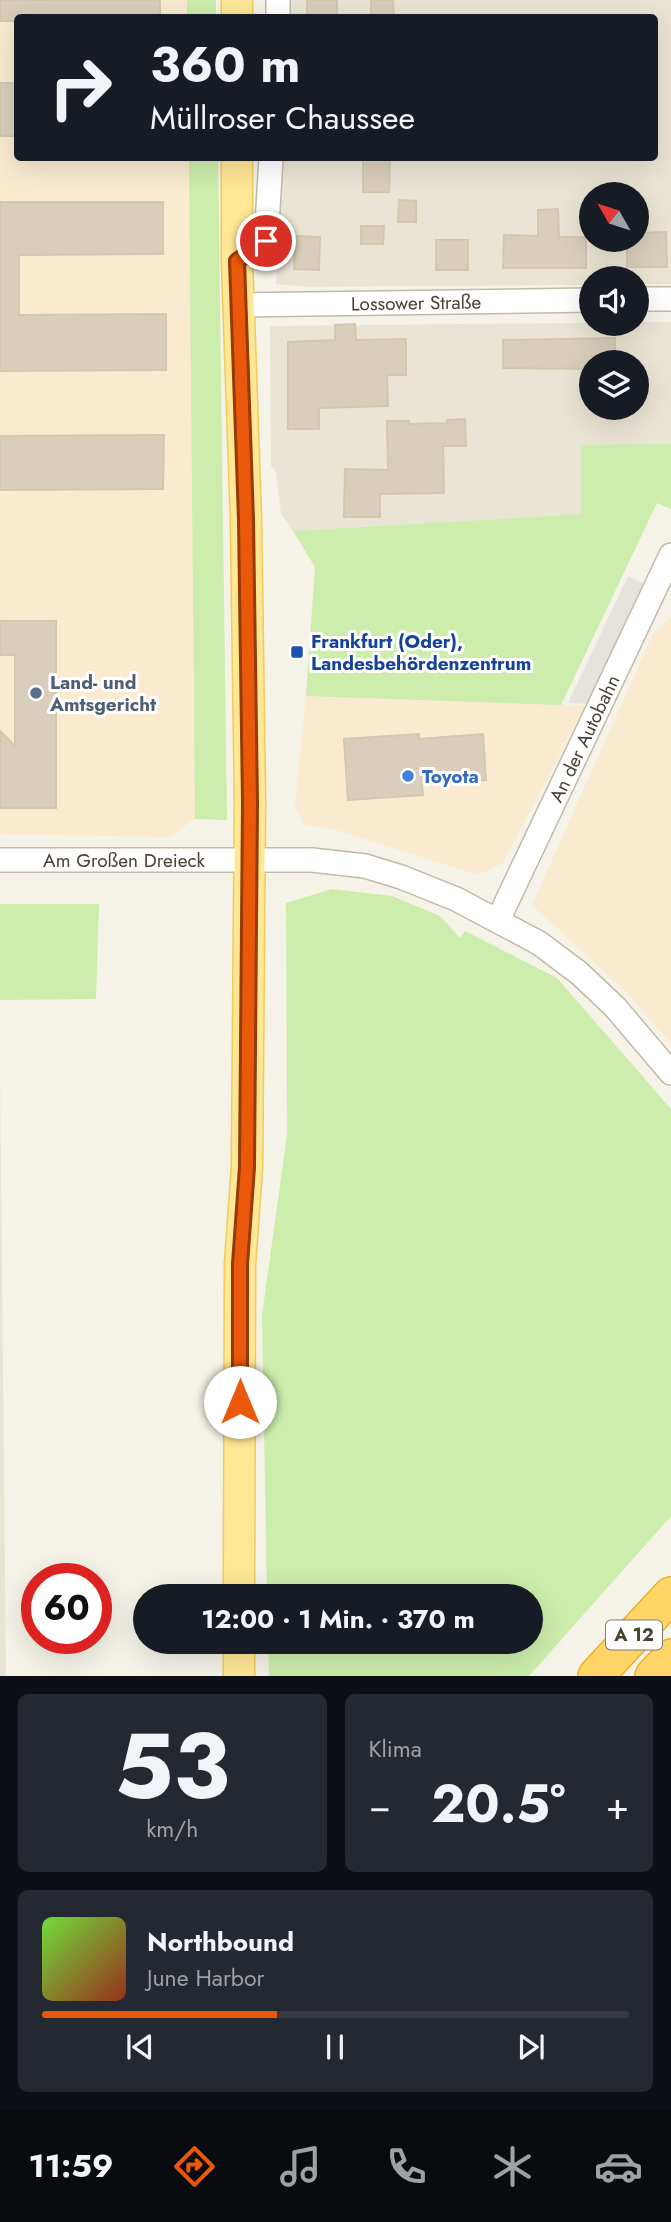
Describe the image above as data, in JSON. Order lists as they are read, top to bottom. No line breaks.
{"streets":{"highway":["A 12"],"street":["Lossower Straße","An der Autobahn","Am Großen Dreieck"]},"places":{"transit":["Frankfurt (Oder), Landesbehördenzentrum"],"other":["Land- und Amtsgericht","Toyota"]},"north":"top left","page":{"turn":["360 m","Müllroser Chaussee"],"limit":"60","trip":"12:00 · 1 Min. · 370 m","tile":[["53","km/h"],"Klima"],"heat":["−","20.5°","+"],"song":["Northbound","June Harbor"],"tabs":"11:59"}}
